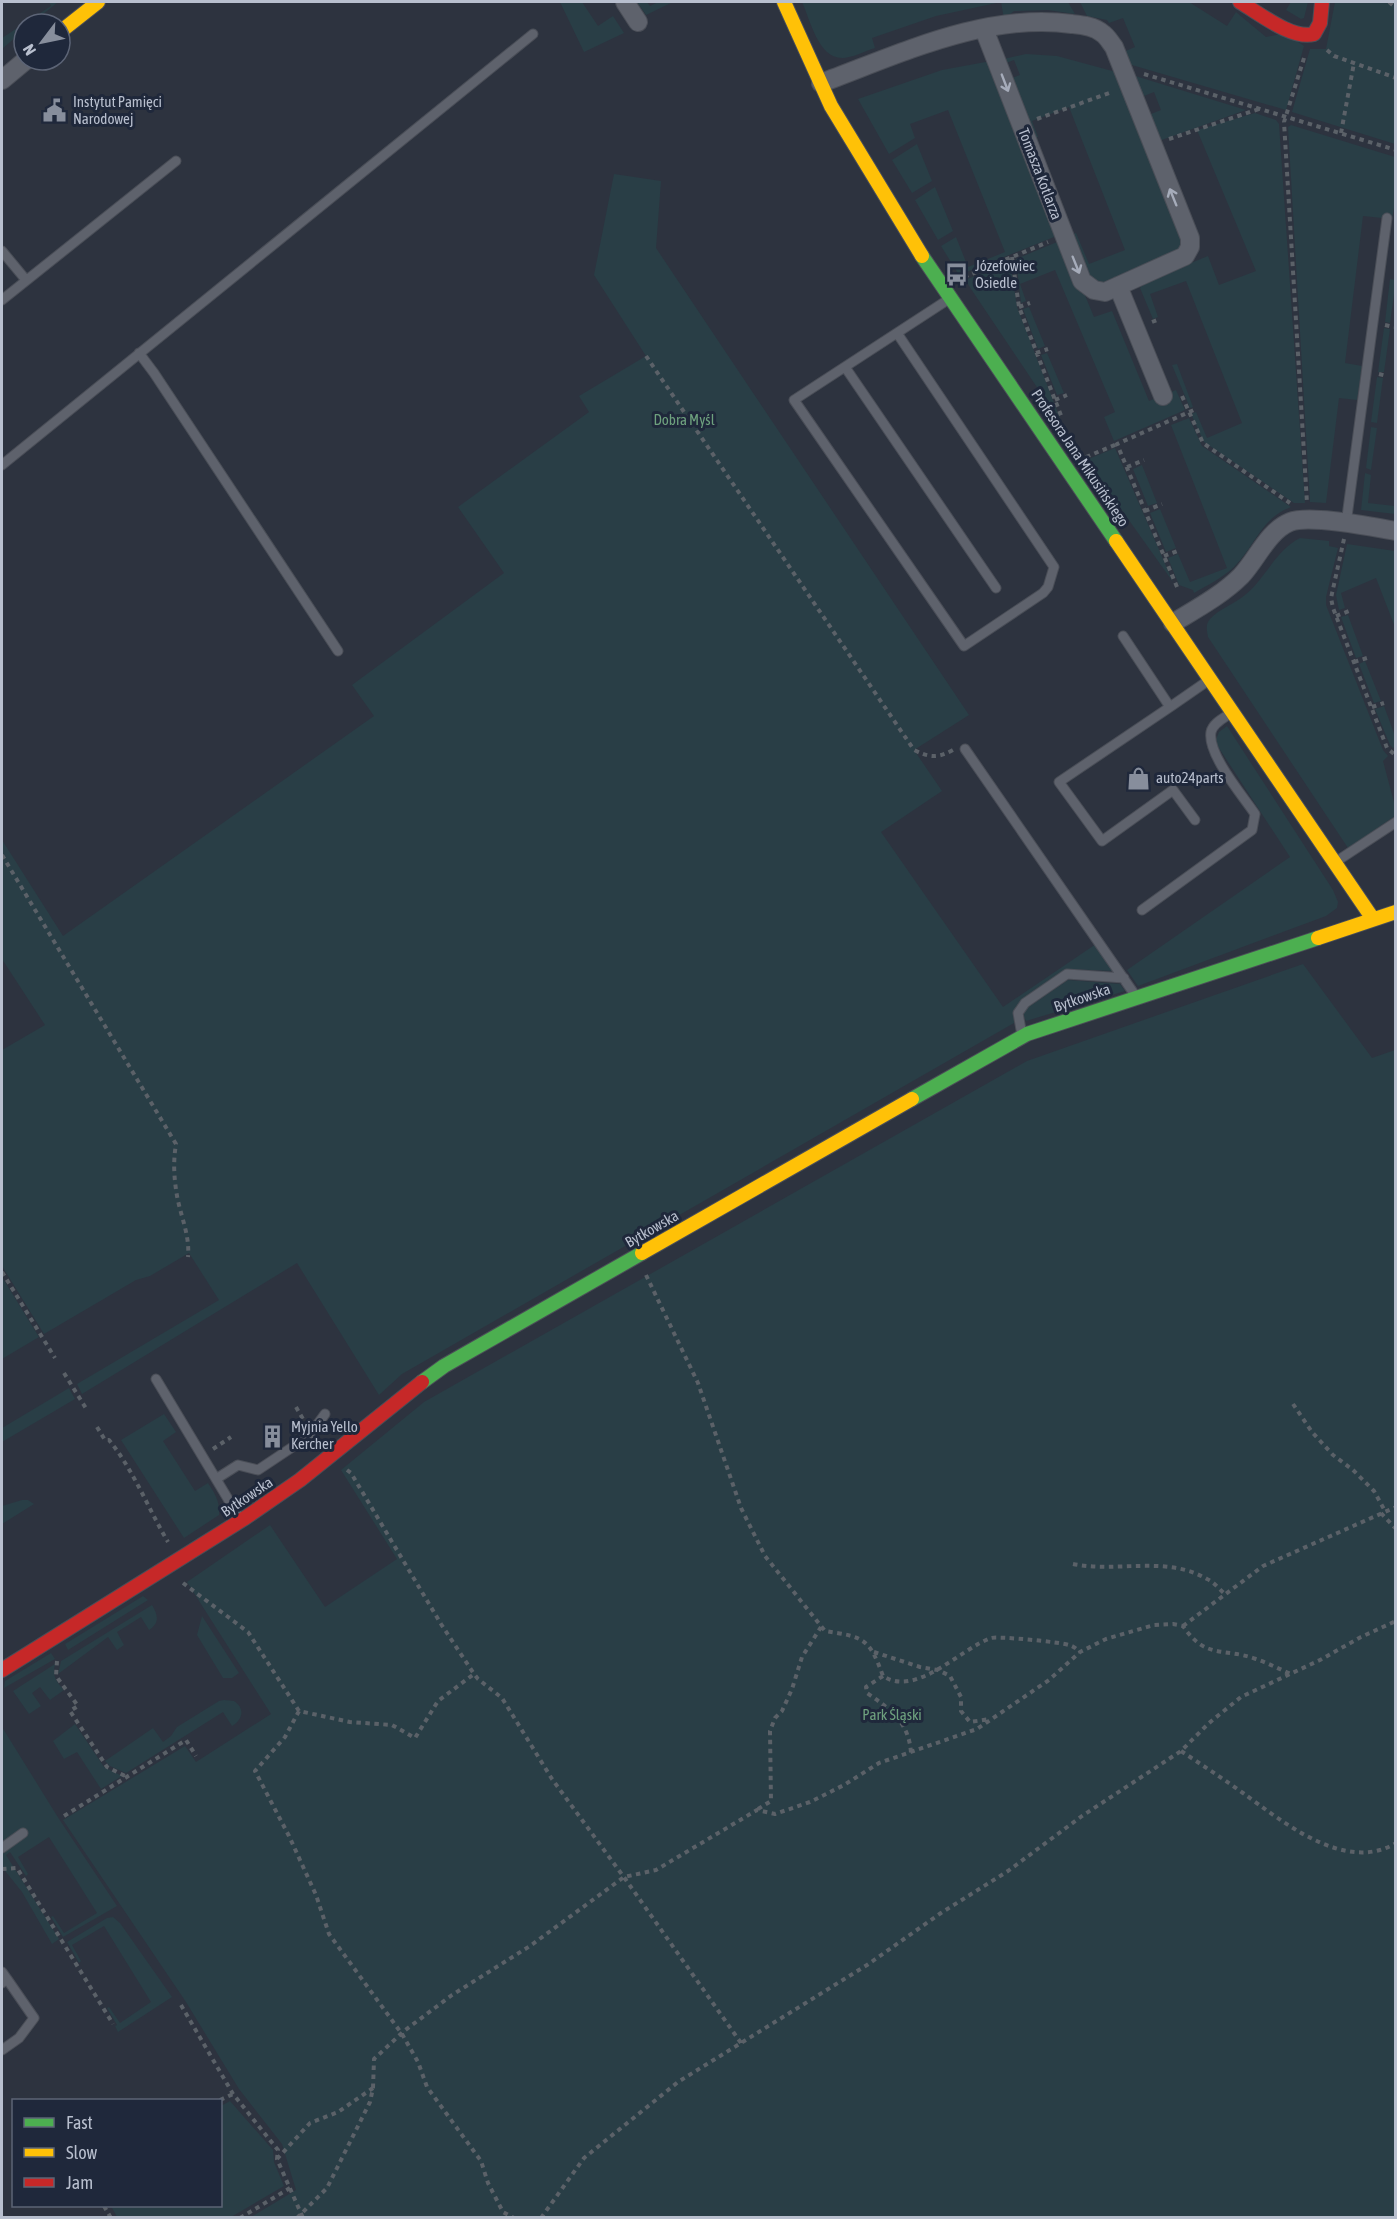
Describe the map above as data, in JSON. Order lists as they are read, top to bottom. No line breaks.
{"streets":{"street":["Tomasza Kotlarza","Profesora Jana Mikusińskiego","Bytkowska"]},"crossings":[["Tomasza Kotlarza","Profesora Jana Mikusińskiego"],["Profesora Jana Mikusińskiego","Bytkowska"]],"parks":["Dobra Myśl","Park Śląski"],"places":{"public building":["Instytut Pamięci Narodowej"],"bus stop":["Józefowiec Osiedle"],"shop":["auto24parts"],"building":["Myjnia Yello Kercher"]},"legend":["Fast","Slow","Jam"],"north":"bottom left"}
